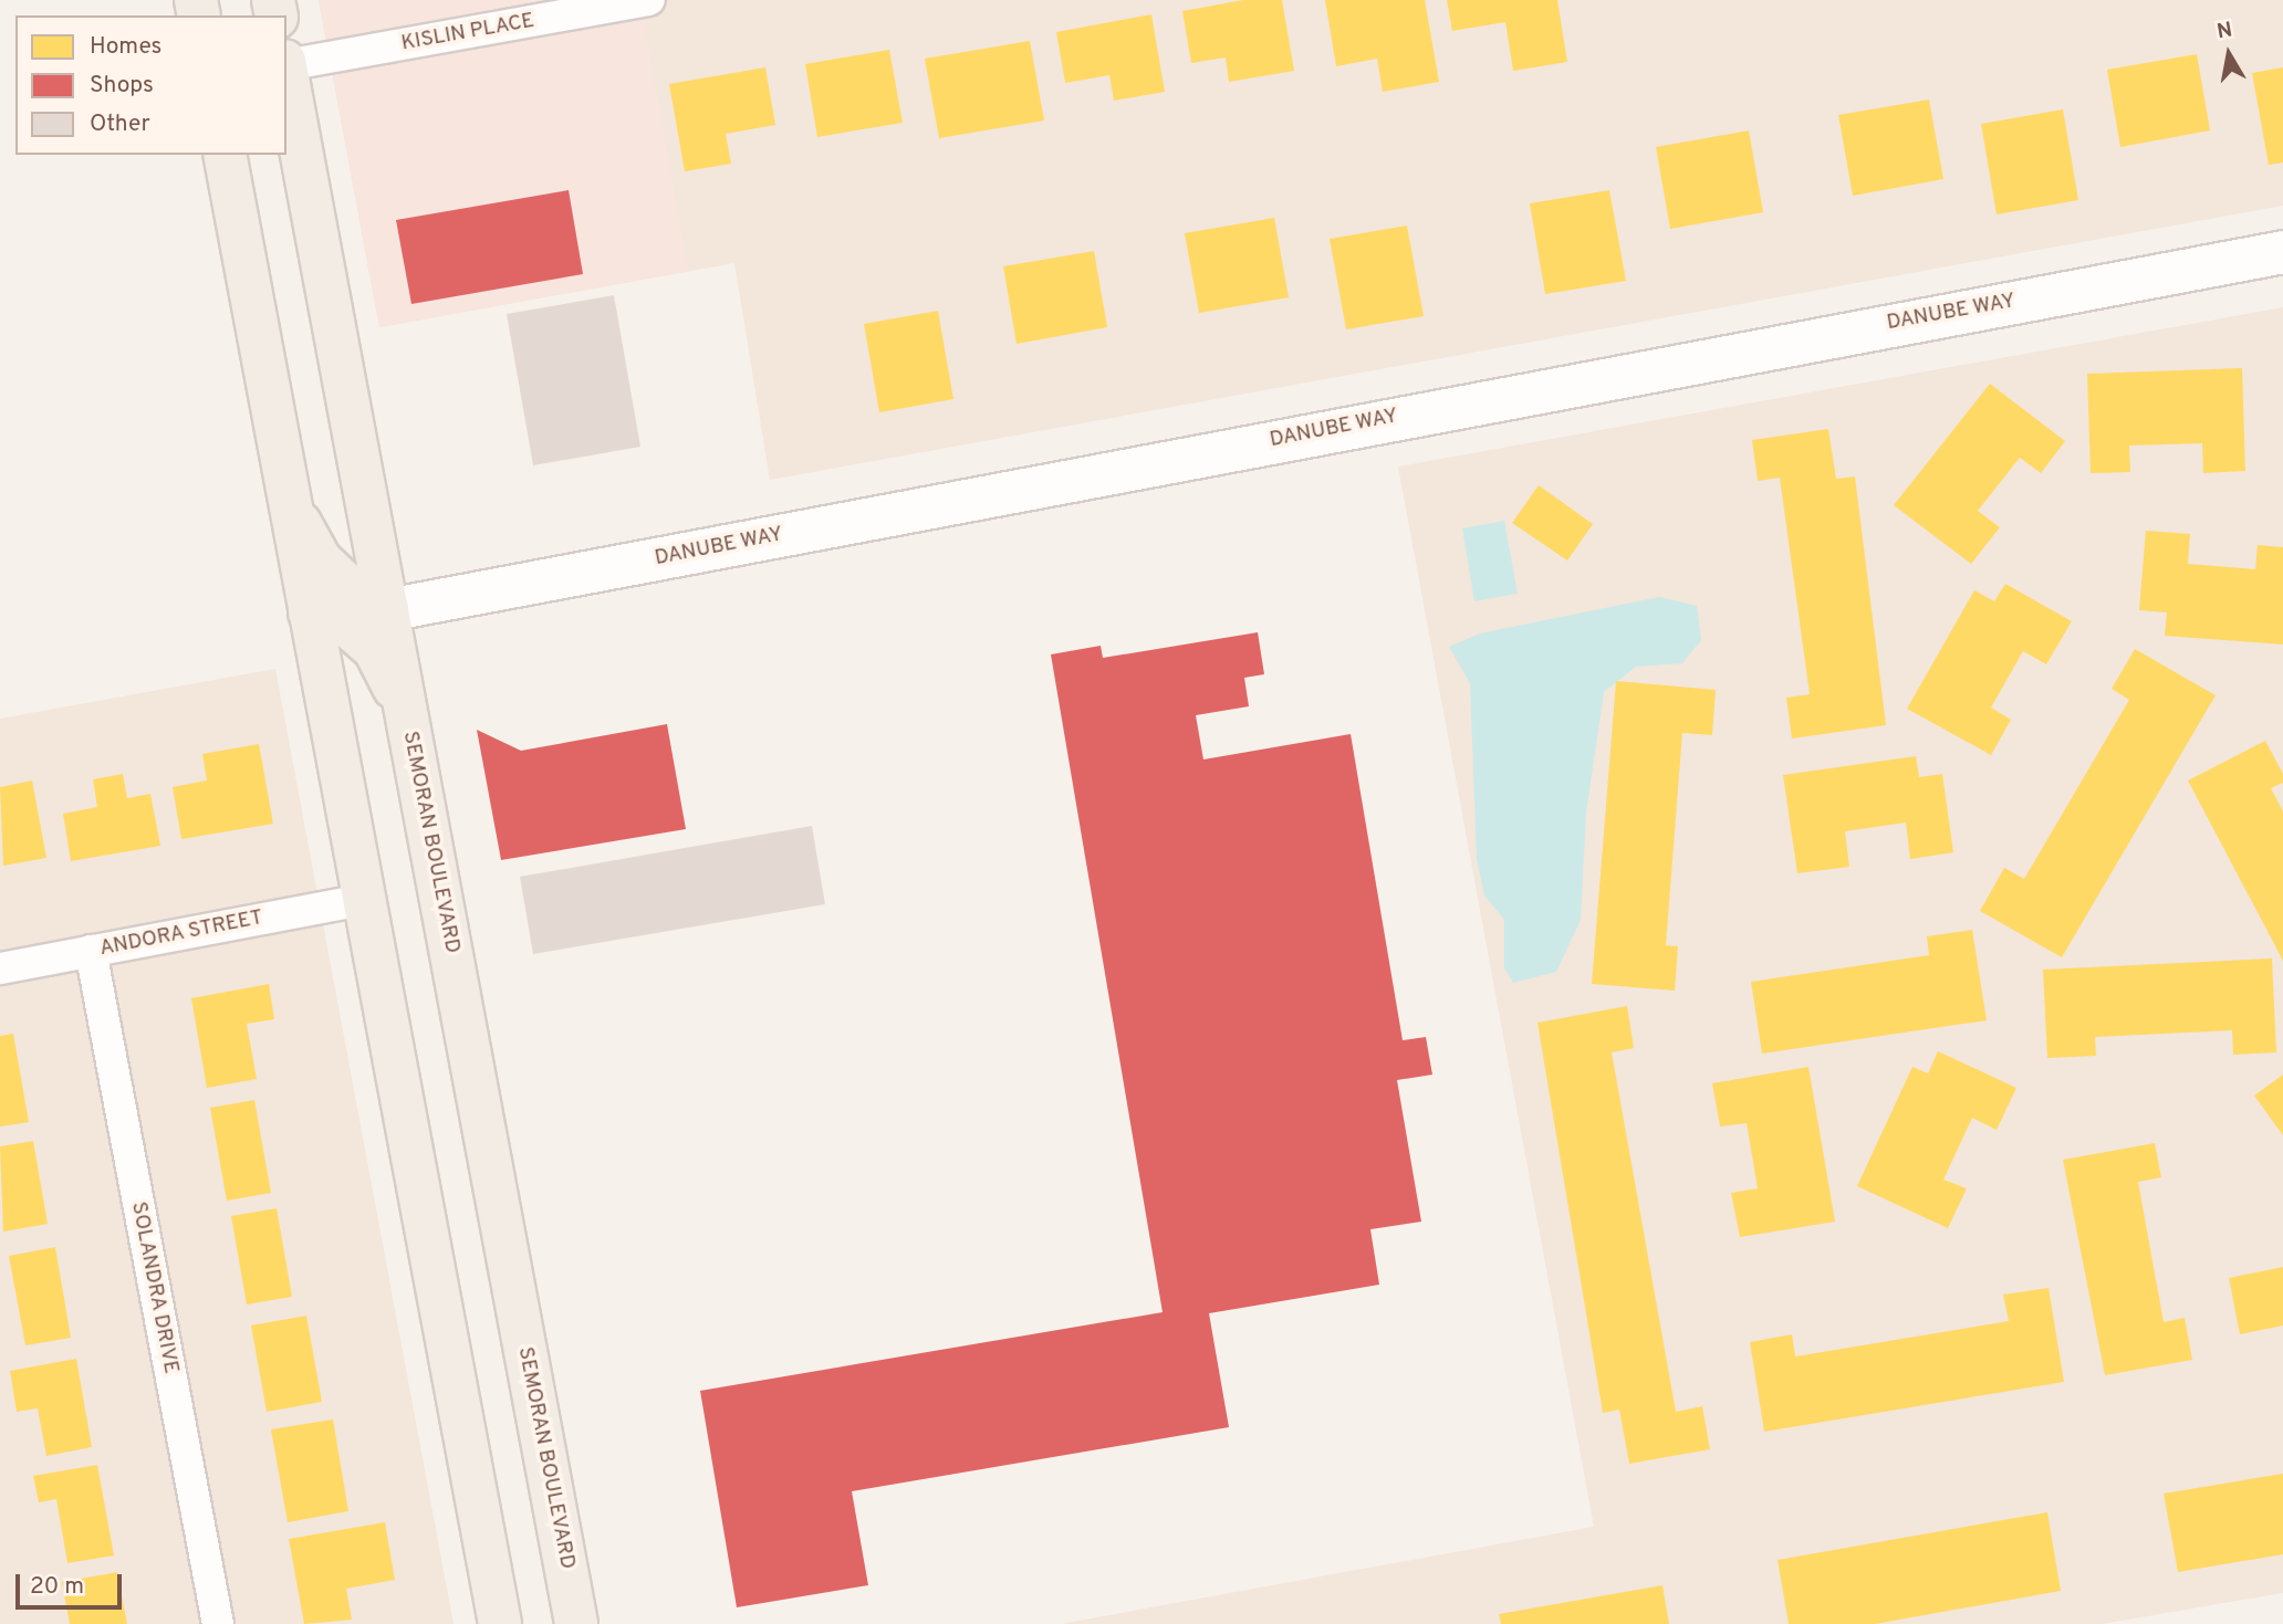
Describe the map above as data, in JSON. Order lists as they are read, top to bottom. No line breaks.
{"streets":{"main road":["SEMORAN BOULEVARD"],"street":["KISLIN PLACE","DANUBE WAY","ANDORA STREET","SOLANDRA DRIVE"]},"crossings":[["DANUBE WAY","SEMORAN BOULEVARD"],["ANDORA STREET","SOLANDRA DRIVE"]],"legend":["Homes","Shops","Other"],"scale_bar":"20 m","north":"top"}
